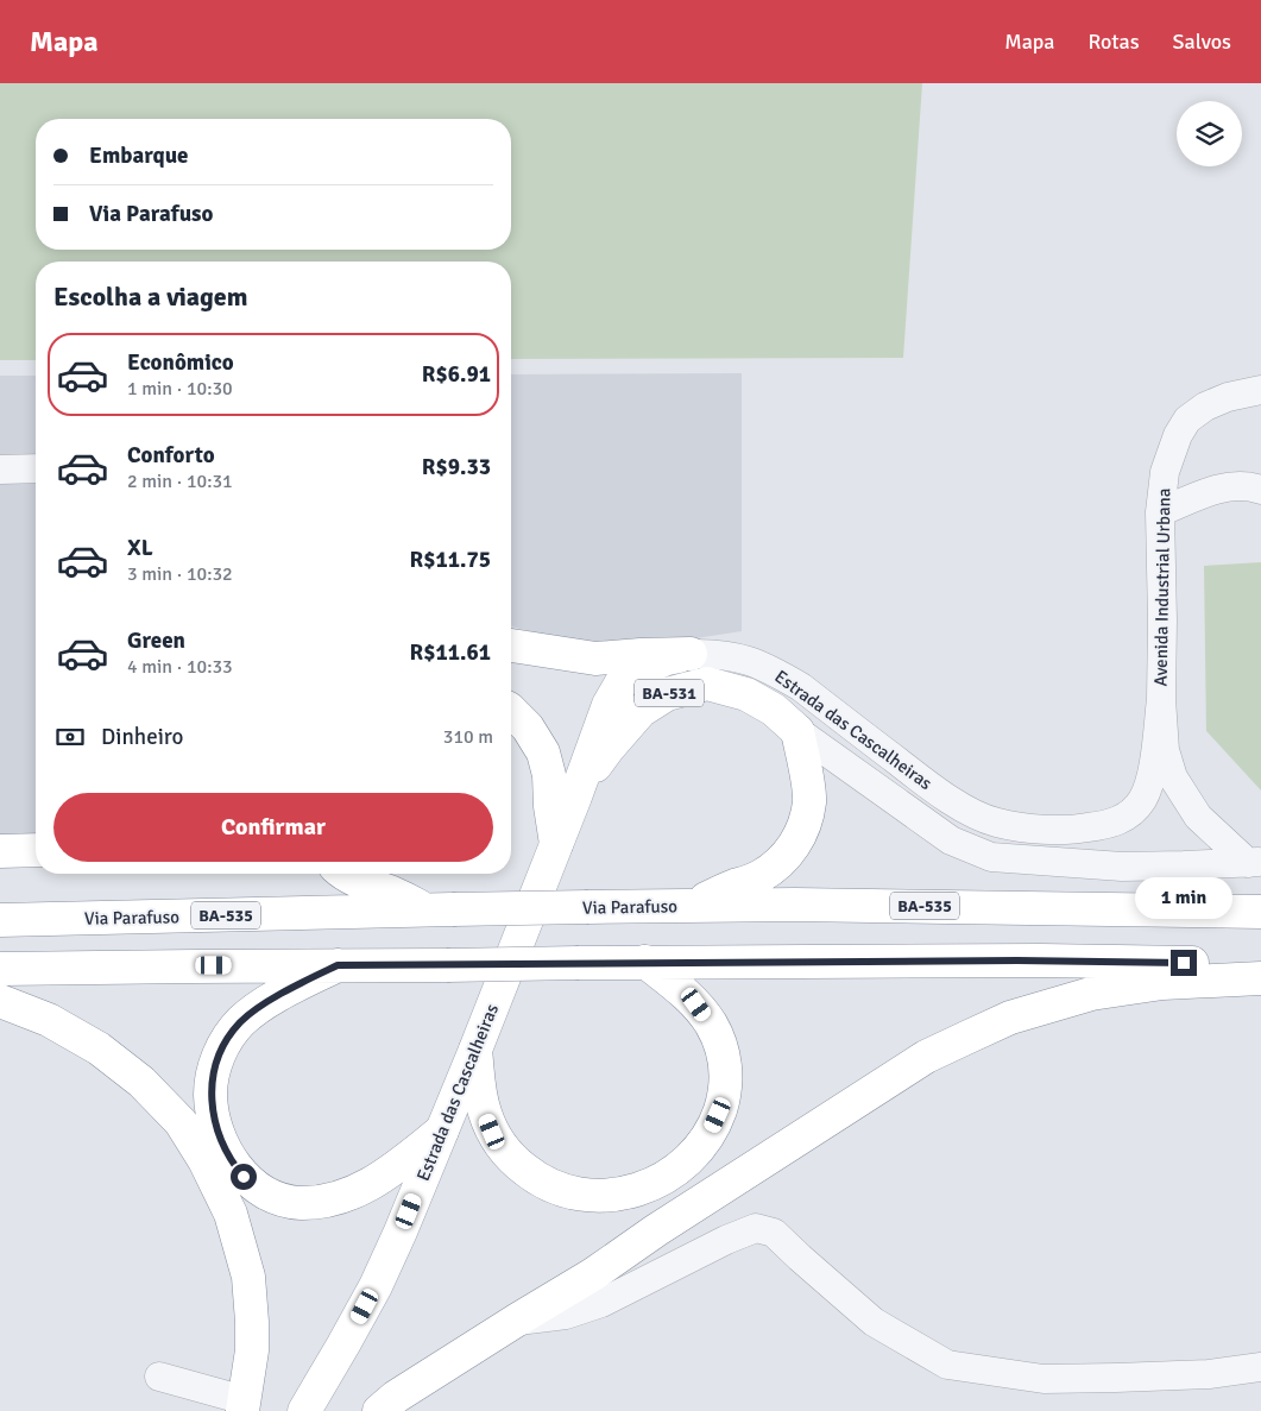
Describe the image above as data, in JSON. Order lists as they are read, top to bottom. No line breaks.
{"streets":{"main road":["BA-531","Estrada das Cascalheiras","BA-535","Via Parafuso"],"street":["Avenida Industrial Urbana"]},"crossings":[["Avenida Industrial Urbana","Estrada das Cascalheiras"]],"page":{"header":"Mapa","nav":["Mapa","Rotas","Salvos"],"banner":["Embarque","Via Parafuso"],"heading":"Escolha a viagem","list":[{"name":"Econômico","note":"1 min · 10:30","value":"R$6.91"},{"name":"Conforto","note":"2 min · 10:31","value":"R$9.33"},{"name":"XL","note":"3 min · 10:32","value":"R$11.75"},{"name":"Green","note":"4 min · 10:33","value":"R$11.61"}],"pay":["Dinheiro","310 m"],"buttons":"Confirmar","bubble":"1 min"}}
